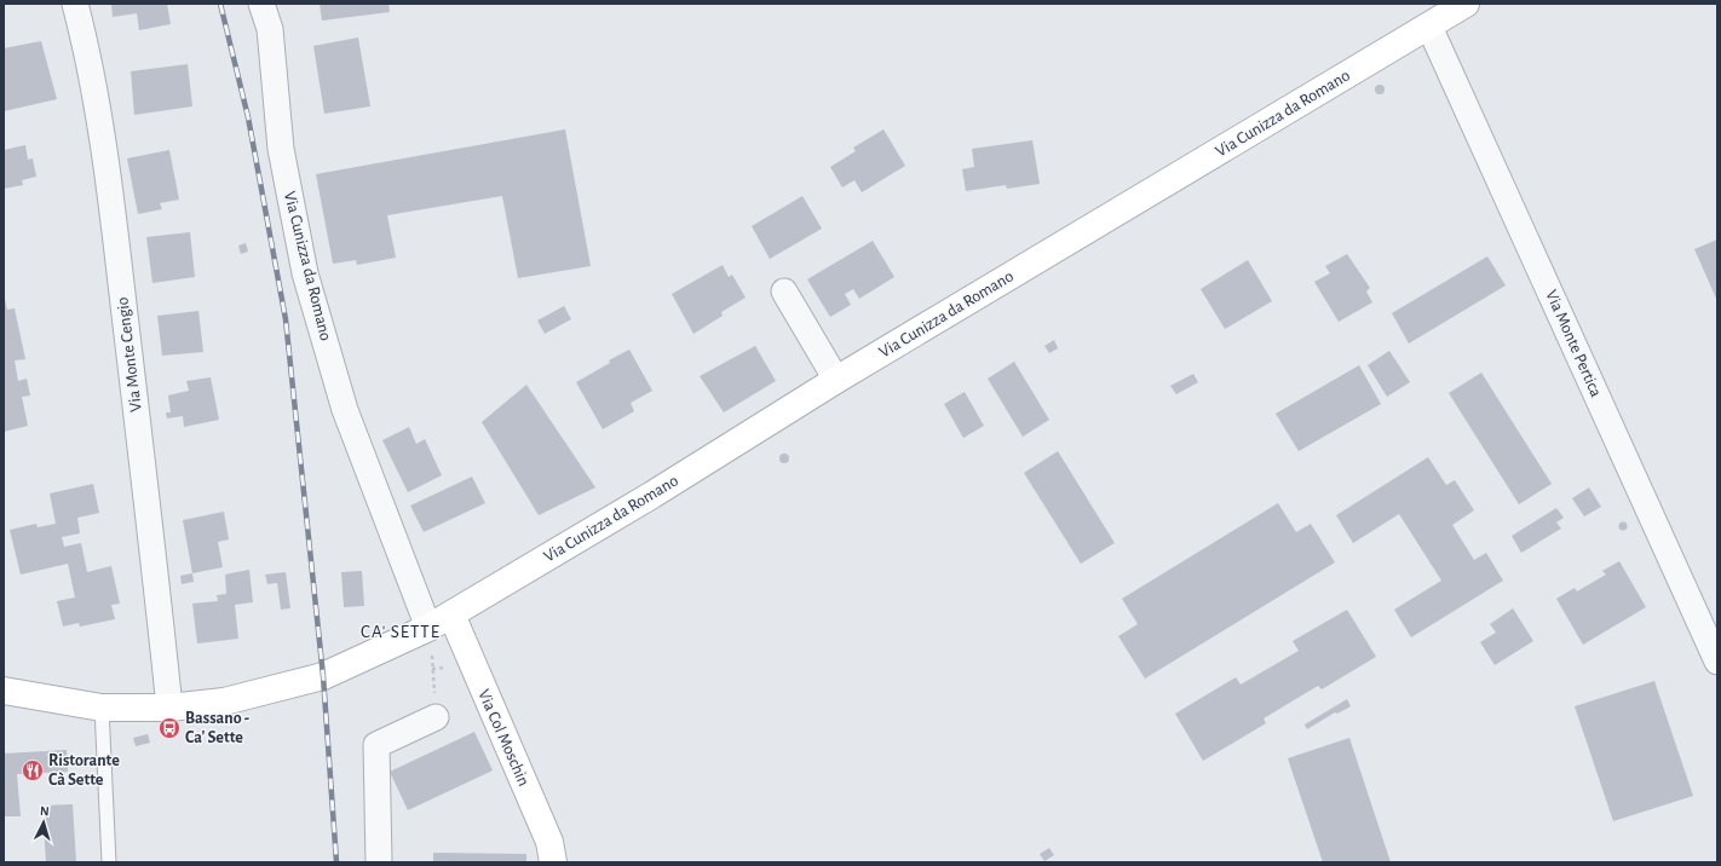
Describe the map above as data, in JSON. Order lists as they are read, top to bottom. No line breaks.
{"streets":{"main road":["Via Cunizza da Romano","Via Col Moschin"],"street":["Via Monte Pertica","Via Monte Cengio"]},"crossings":[["Via Cunizza da Romano","Via Monte Pertica"],["Via Cunizza da Romano","Via Monte Cengio"],["Via Cunizza da Romano","Via Col Moschin"]],"districts":["CA' SETTE"],"places":{"bus stop":["Bassano - Ca' Sette"],"restaurant":["Ristorante Cà Sette"]},"north":"top"}
